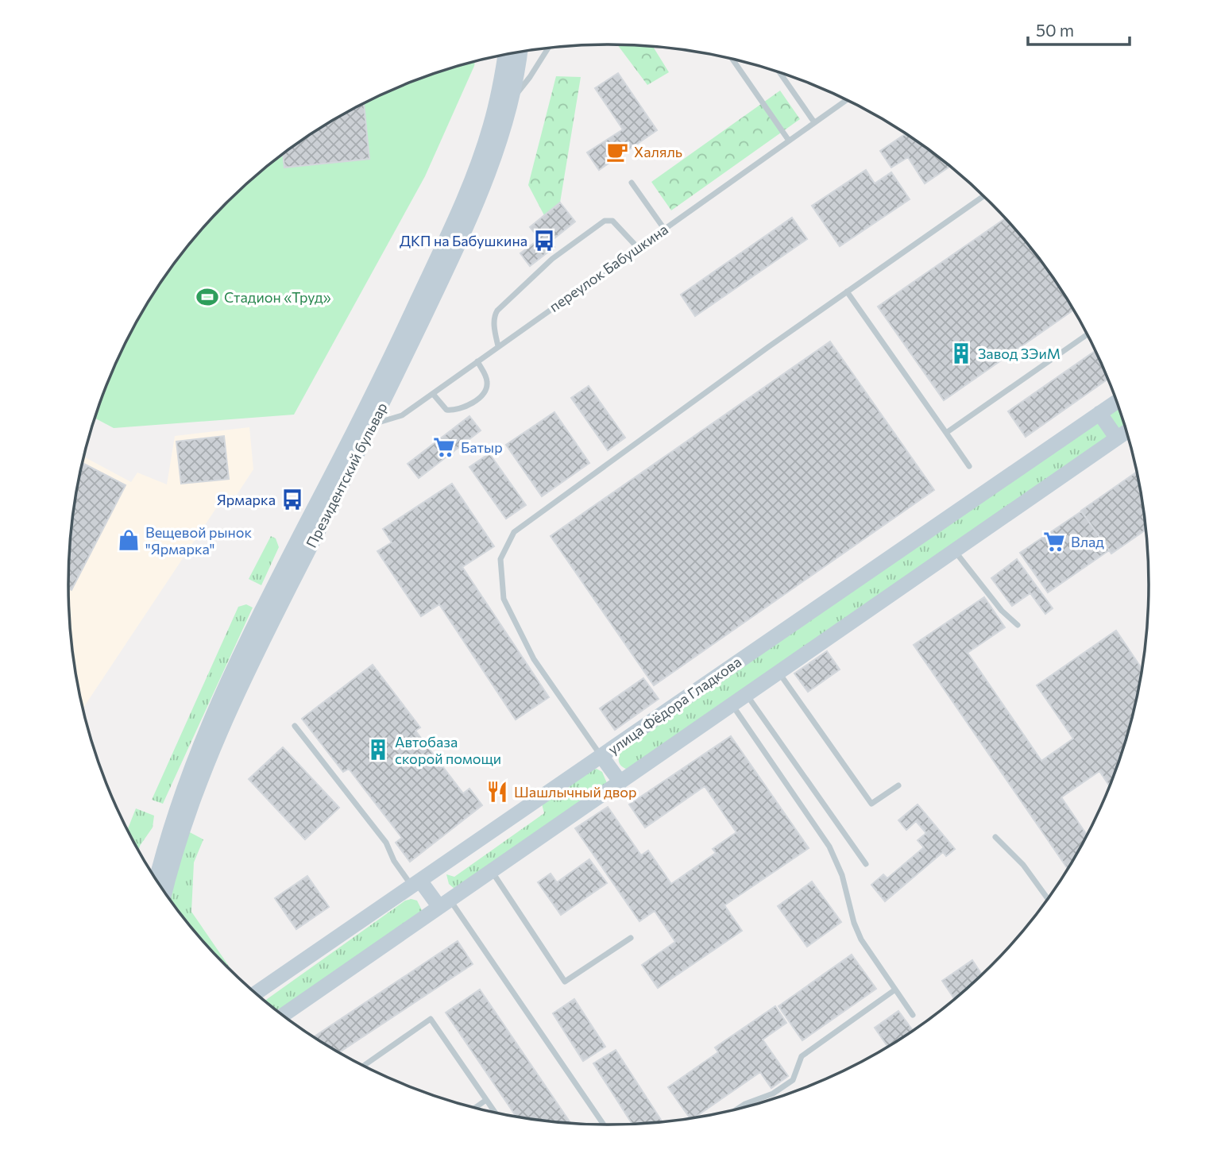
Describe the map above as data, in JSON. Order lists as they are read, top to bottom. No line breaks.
{"streets":{"main road":["Президентский бульвар","улица Фёдора Гладкова"],"lane":["переулок Бабушкина"]},"crossings":[["переулок Бабушкина","Президентский бульвар"]],"places":{"cafe":["Халяль"],"bus stop":["ДКП на Бабушкина","Ярмарка"],"sports":["Стадион «Труд»"],"building":["Завод ЗЭиМ","Автобаза скорой помощи"],"supermarket":["Батыр","Влад"],"shop":["Вещевой рынок \"Ярмарка\""],"restaurant":["Шашлычный двор"]},"scale_bar":"50 m"}
